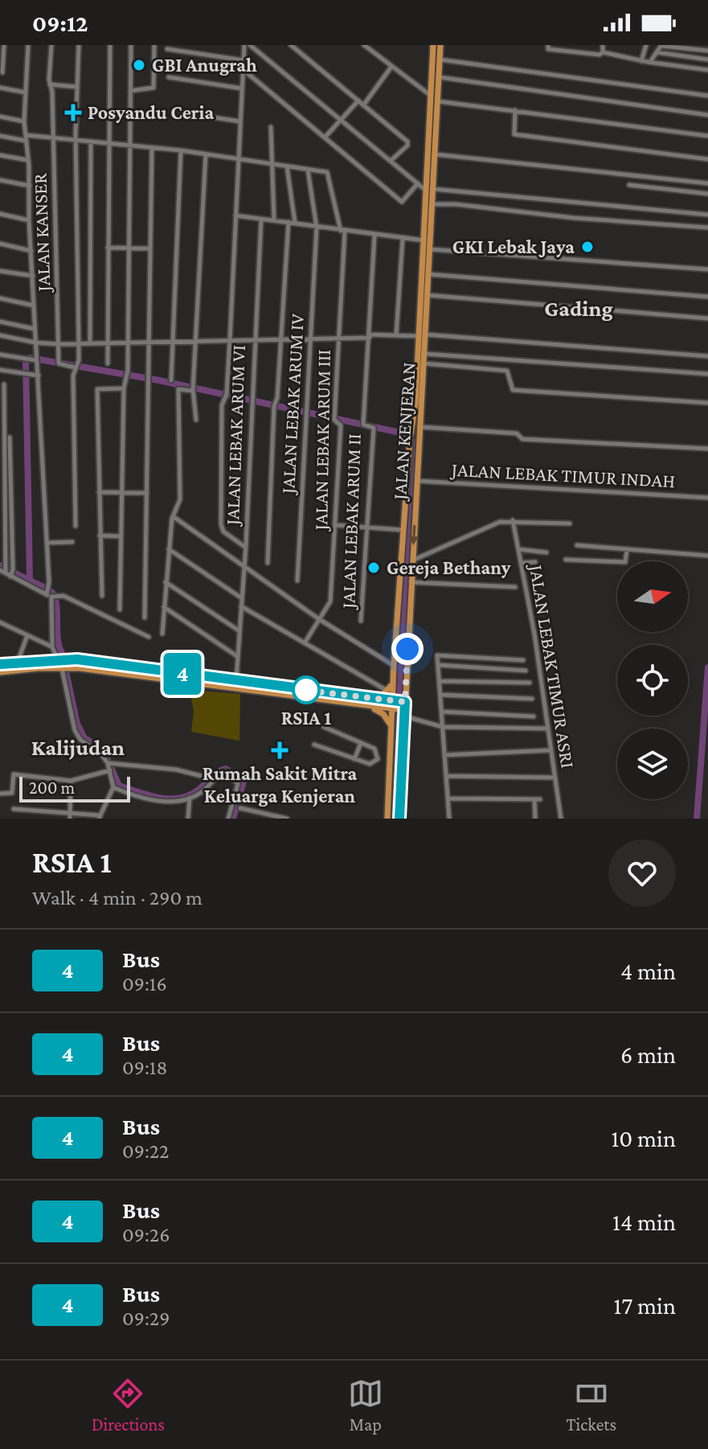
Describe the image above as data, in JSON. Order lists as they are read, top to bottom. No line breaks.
{"streets":{"main road":["JALAN KENJERAN"],"street":["JALAN KANSER","JALAN LEBAK ARUM IV","JALAN LEBAK ARUM VI","JALAN LEBAK ARUM III","JALAN LEBAK TIMUR INDAH","JALAN LEBAK ARUM II","JALAN LEBAK TIMUR ASRI"]},"crossings":[["JALAN LEBAK ARUM IV","JALAN LEBAK ARUM III"],["JALAN KENJERAN","JALAN LEBAK TIMUR INDAH"]],"districts":["Gading","Kalijudan"],"places":{"other":["GBI Anugrah","GKI Lebak Jaya","Gereja Bethany","RSIA 1"],"health":["Posyandu Ceria","Rumah Sakit Mitra Keluarga Kenjeran"]},"lines":["bus line 4"],"scale_bar":"200 m","north":"right","page":{"status":"09:12","on_map":"4","scale":"200 m","heading":["RSIA 1","Walk · 4 min · 290 m"],"list":[{"mark":"4","name":"Bus","note":"09:16","value":"4 min"},{"mark":"4","name":"Bus","note":"09:18","value":"6 min"},{"mark":"4","name":"Bus","note":"09:22","value":"10 min"},{"mark":"4","name":"Bus","note":"09:26","value":"14 min"},{"mark":"4","name":"Bus","note":"09:29","value":"17 min"}],"tabs":["Directions","Map","Tickets"]}}
